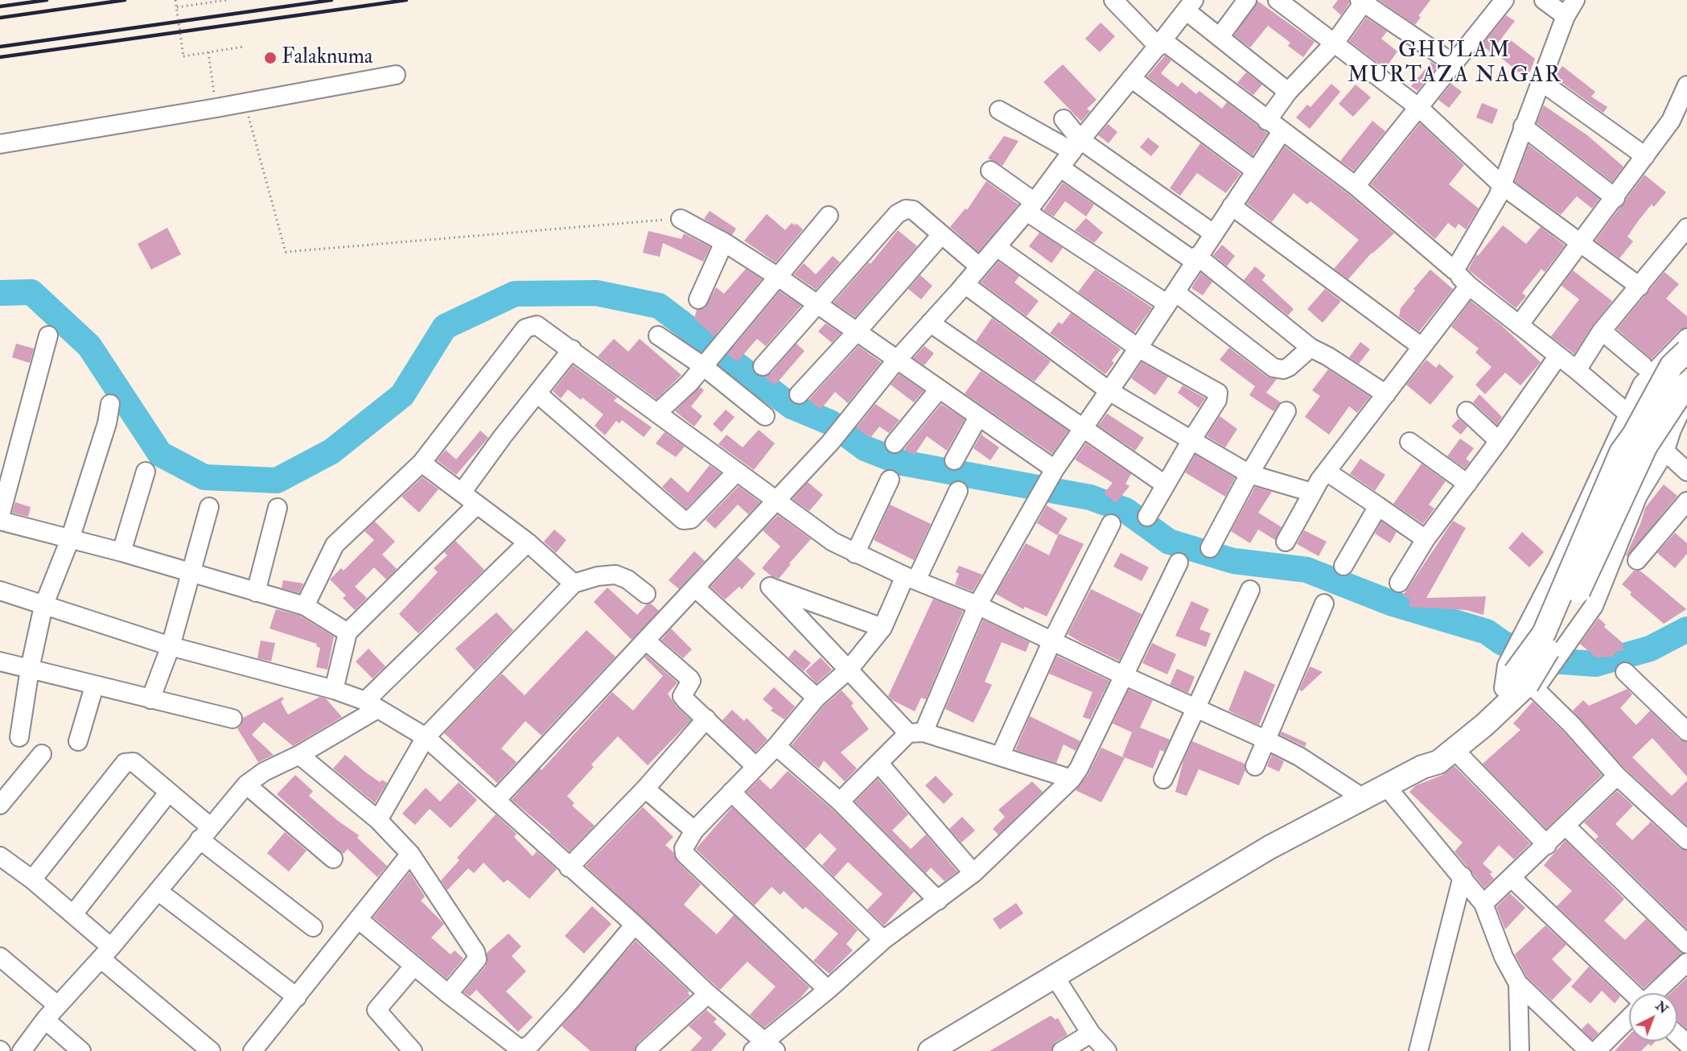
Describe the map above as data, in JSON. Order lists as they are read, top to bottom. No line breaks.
{"districts":["GHULAM MURTAZA NAGAR"],"places":["Falaknuma"],"north":"top right"}
